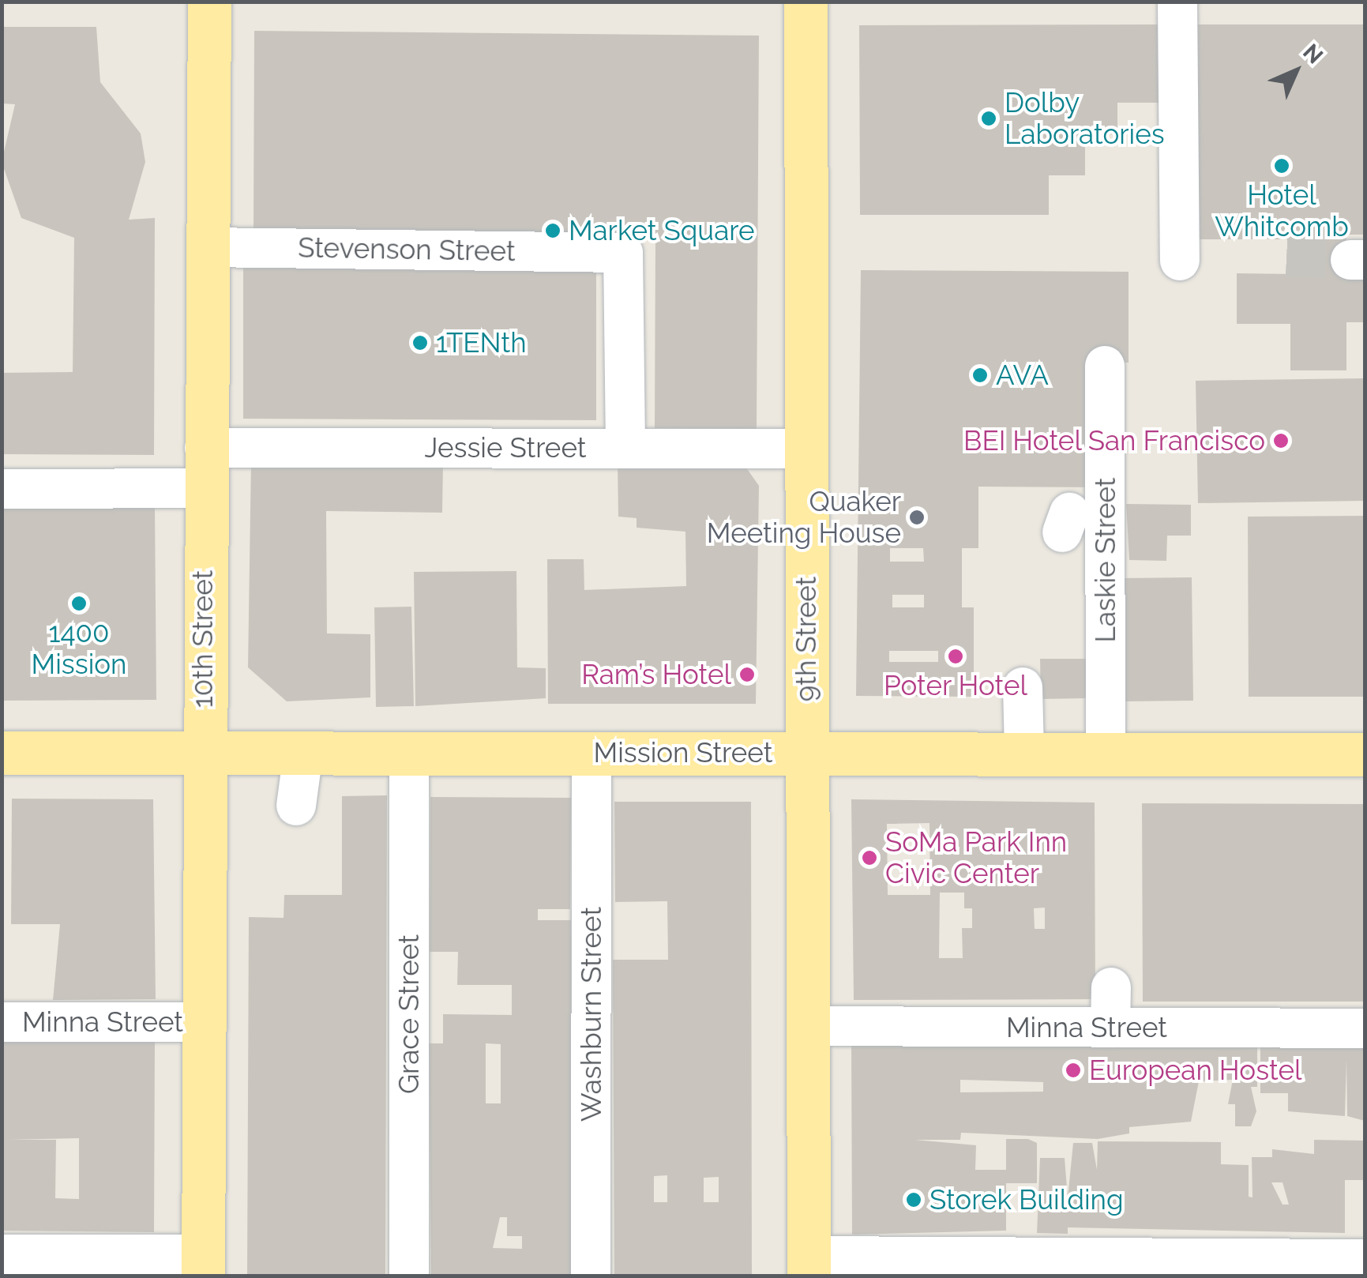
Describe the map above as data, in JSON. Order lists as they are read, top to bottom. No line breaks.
{"streets":{"main road":["10th Street","9th Street","Mission Street"],"street":["Stevenson Street","Jessie Street","Laskie Street","Grace Street","Washburn Street","Minna Street"]},"crossings":[["Stevenson Street","Jessie Street"],["Stevenson Street","10th Street"],["Jessie Street","10th Street"],["Jessie Street","9th Street"],["Laskie Street","Mission Street"],["10th Street","Mission Street"],["10th Street","Minna Street"],["9th Street","Mission Street"],["9th Street","Minna Street"],["Mission Street","Grace Street"],["Mission Street","Washburn Street"]],"places":["Dolby Laboratories","Hotel Whitcomb","Market Square","1TENth","AVA","BEI Hotel San Francisco","Quaker Meeting House","1400 Mission","Poter Hotel","Ram’s Hotel","SoMa Park Inn Civic Center","European Hostel","Storek Building"],"north":"top right"}
